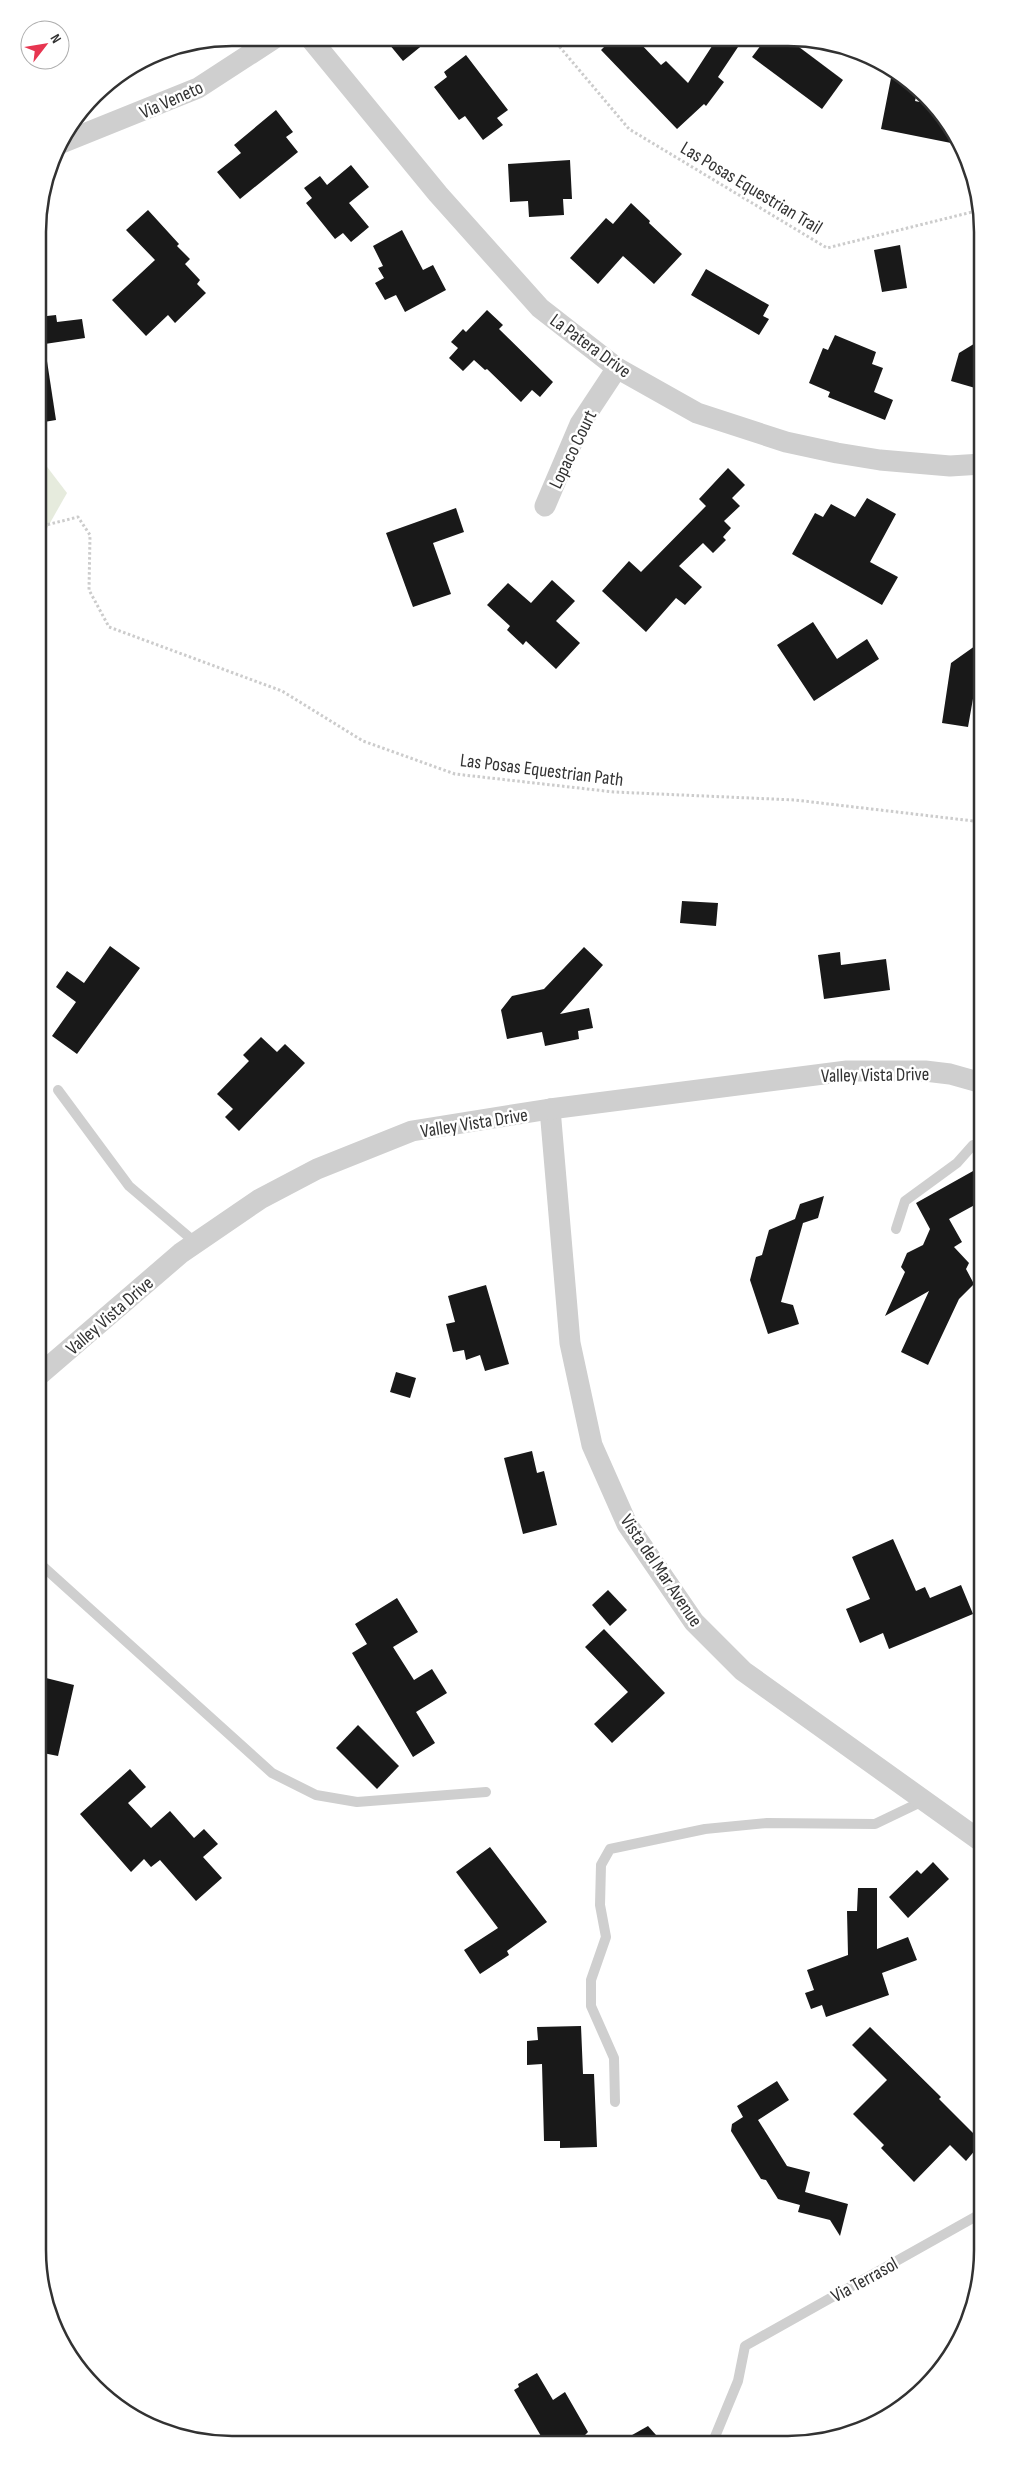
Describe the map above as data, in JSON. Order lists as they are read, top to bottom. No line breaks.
{"streets":{"street":["Via Veneto","La Patera Drive","Lopaco Court","Valley Vista Drive","Vista del Mar Avenue"],"lane":["Via Terrasol"],"path":["Las Posas Equestrian Trail","Las Posas Equestrian Path"]},"crossings":[["La Patera Drive","Lopaco Court"],["Valley Vista Drive","Vista del Mar Avenue"]],"north":"top right"}
